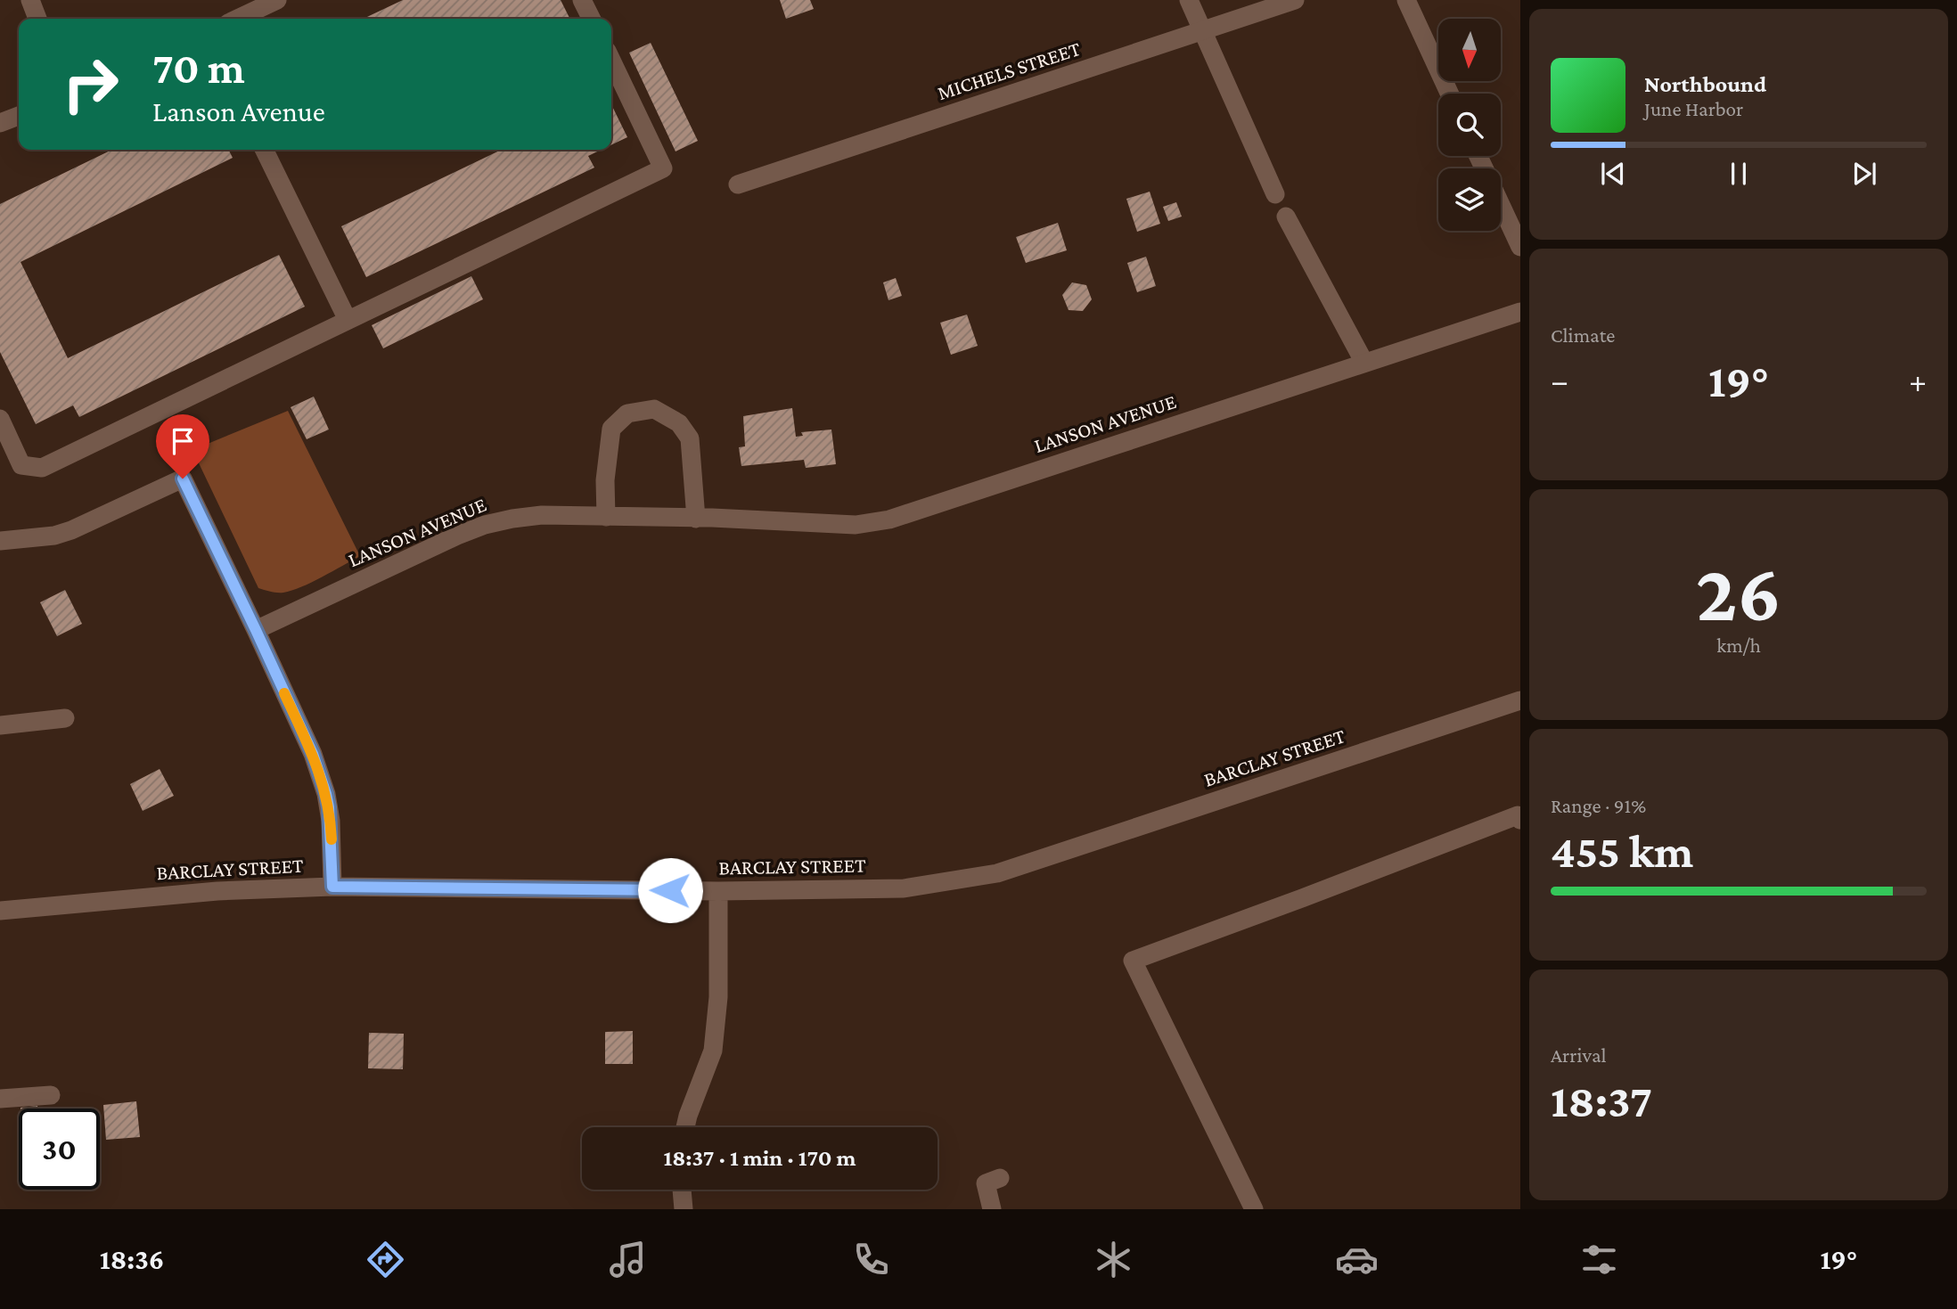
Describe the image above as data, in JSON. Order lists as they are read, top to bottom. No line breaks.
{"streets":{"street":["MICHELS STREET","LANSON AVENUE","BARCLAY STREET"]},"north":"bottom","page":{"turn":["70 m","Lanson Avenue"],"song":["Northbound","June Harbor"],"tile":["Climate",["26","km/h"],["Range · 91%","455 km"],["Arrival","18:37"]],"heat":["−","19°","+"],"limit":"30","trip":"18:37 · 1 min · 170 m","tabs":["18:36","19°"]}}
